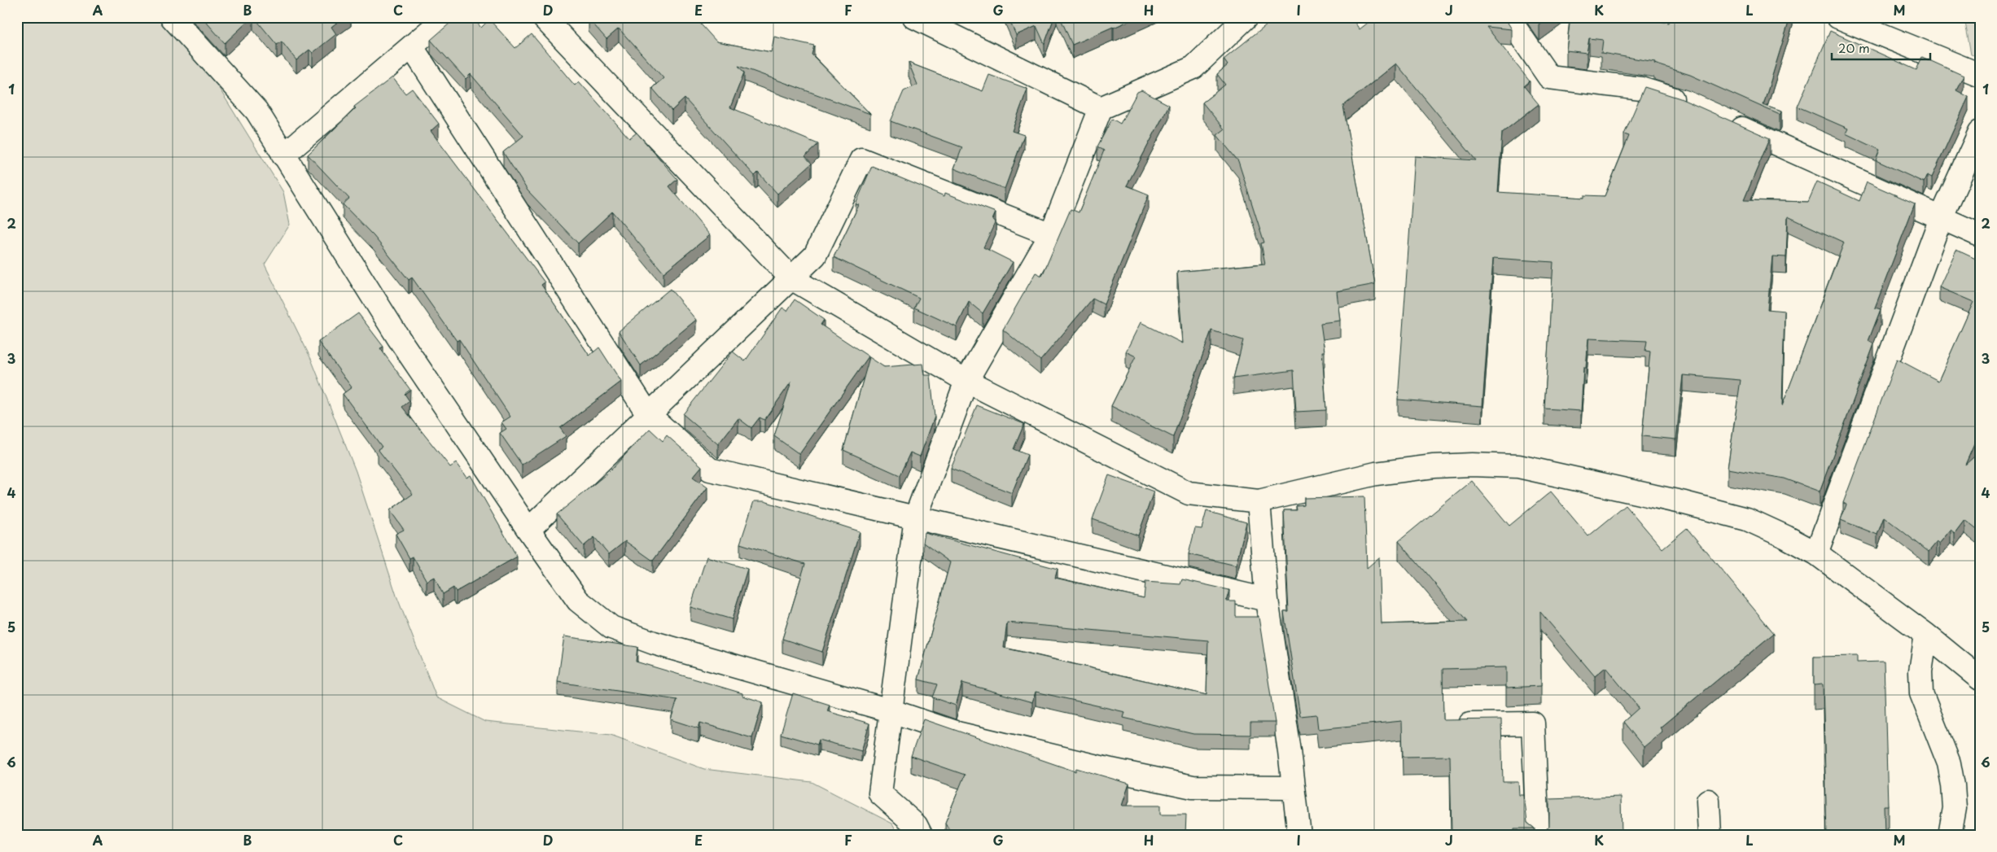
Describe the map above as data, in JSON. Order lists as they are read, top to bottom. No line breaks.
{"scale_bar":"20 m","grid":{"columns":["A","B","C","D","E","F","G","H","I","J","K","L","M"],"rows":["1","2","3","4","5","6"]}}
